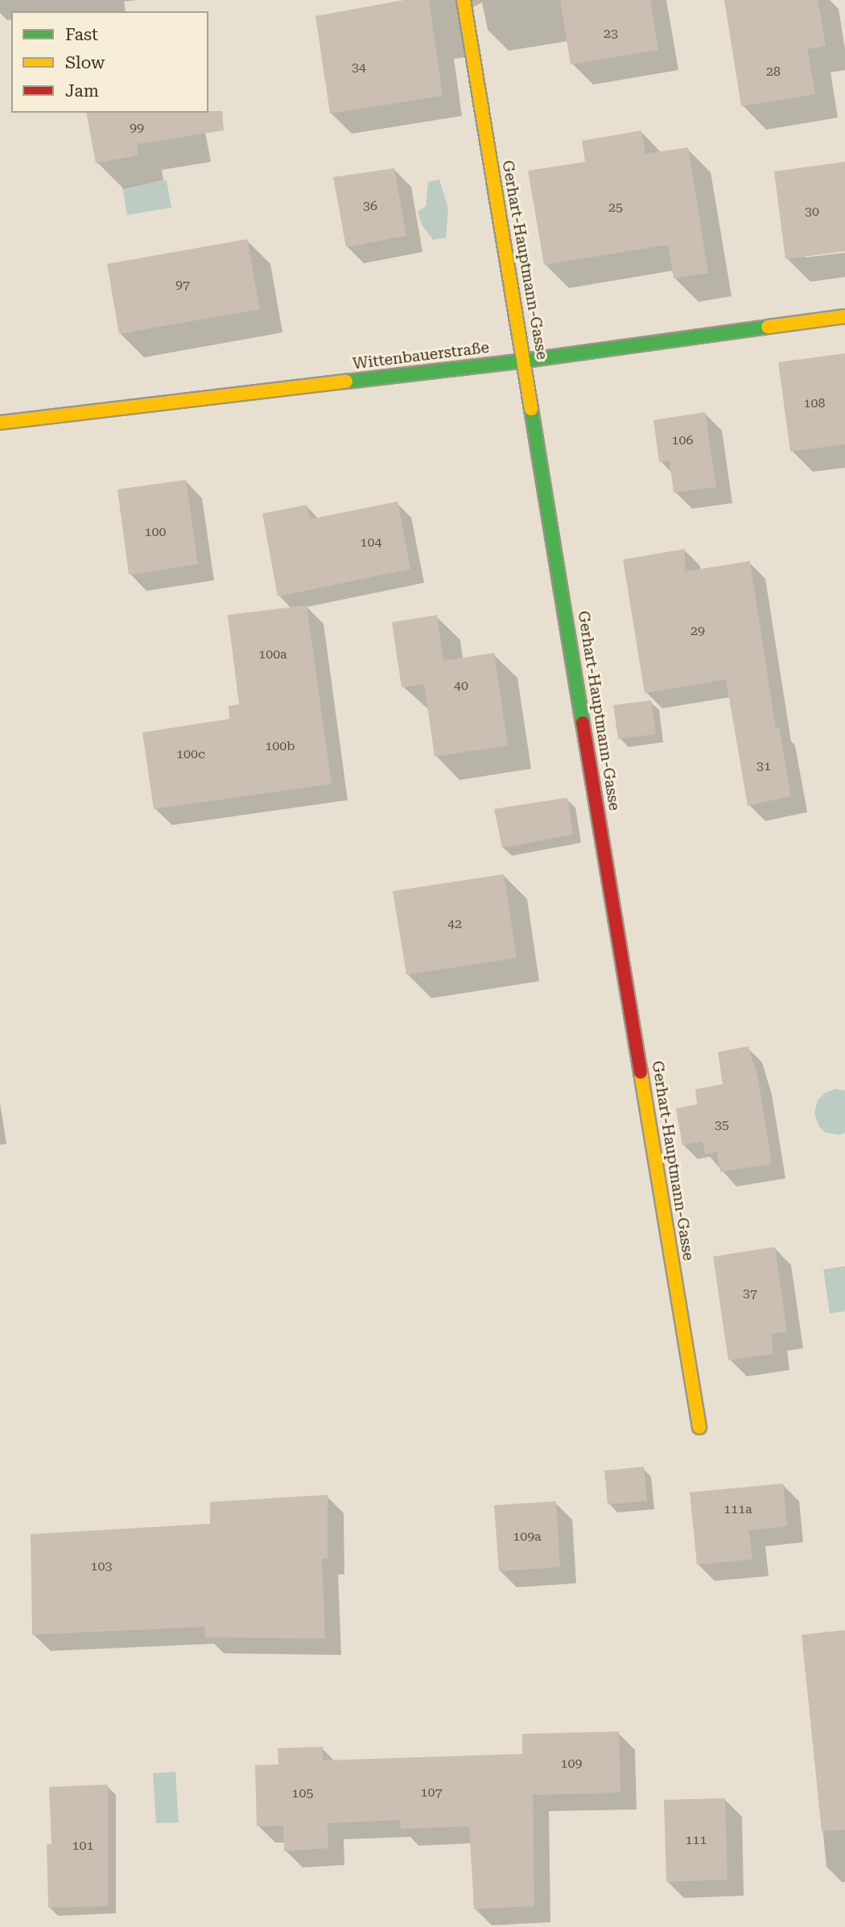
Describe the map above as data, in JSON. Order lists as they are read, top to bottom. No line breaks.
{"streets":{"street":["Gerhart-Hauptmann-Gasse","Wittenbauerstraße"]},"crossings":[["Gerhart-Hauptmann-Gasse","Wittenbauerstraße"]],"house_numbers":["23","34","28","99","36","25","30","97","108","106","100","104","29","100a","40","100b","100c","31","42","35","37","111a","109a","103","109","107","105","111","101"],"legend":["Fast","Slow","Jam"]}
